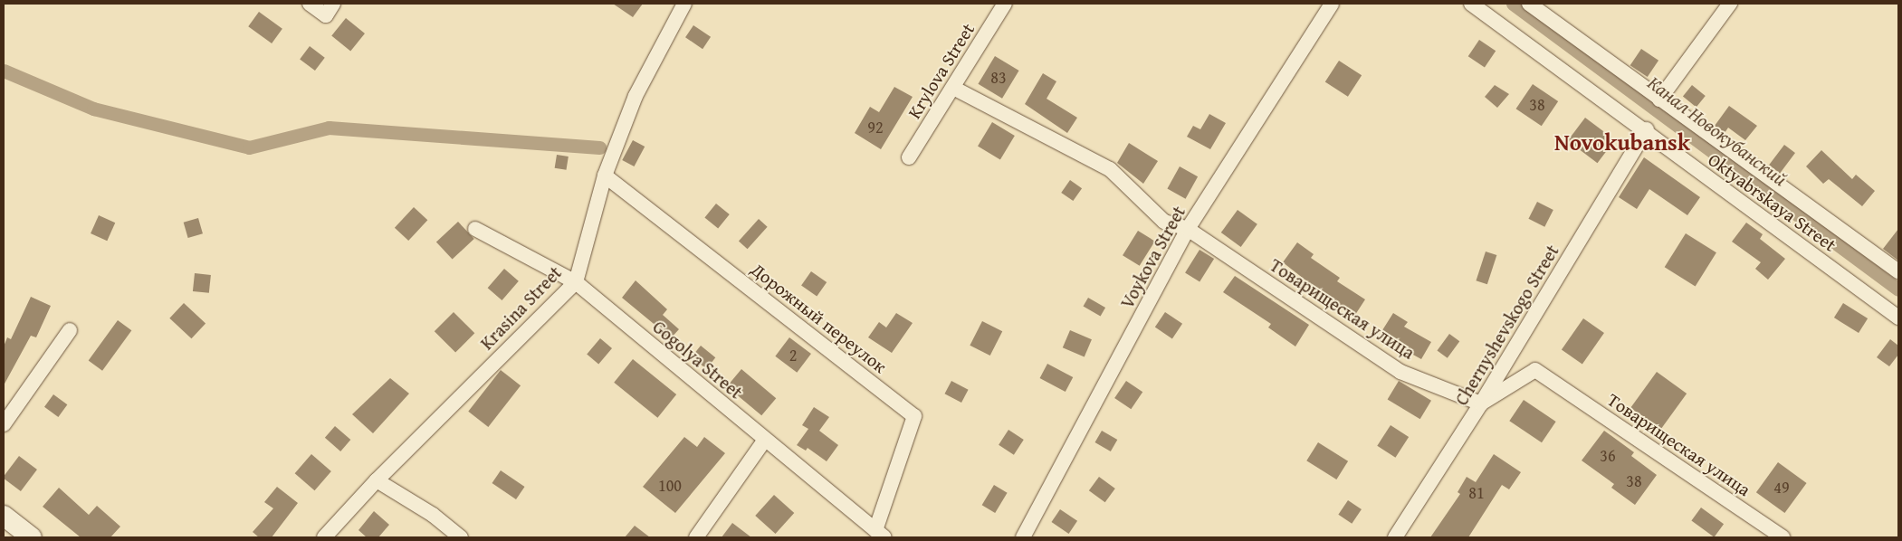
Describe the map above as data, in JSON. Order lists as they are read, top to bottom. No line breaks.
{"streets":{"street":["Krylova Street","Oktyabrskaya Street","Voykova Street","Krasina Street","Товарищеская улица","Дорожный переулок","Chernyshevskogo Street","Gogolya Street"]},"crossings":[["Krylova Street","Товарищеская улица"],["Oktyabrskaya Street","Chernyshevskogo Street"],["Voykova Street","Товарищеская улица"],["Krasina Street","Дорожный переулок"],["Krasina Street","Gogolya Street"],["Товарищеская улица","Chernyshevskogo Street"],["Дорожный переулок","Gogolya Street"]],"districts":["Novokubansk"],"water":["Канал Новокубанский"],"house_numbers":["83","38","92","2","36","38","100","49","81"]}
